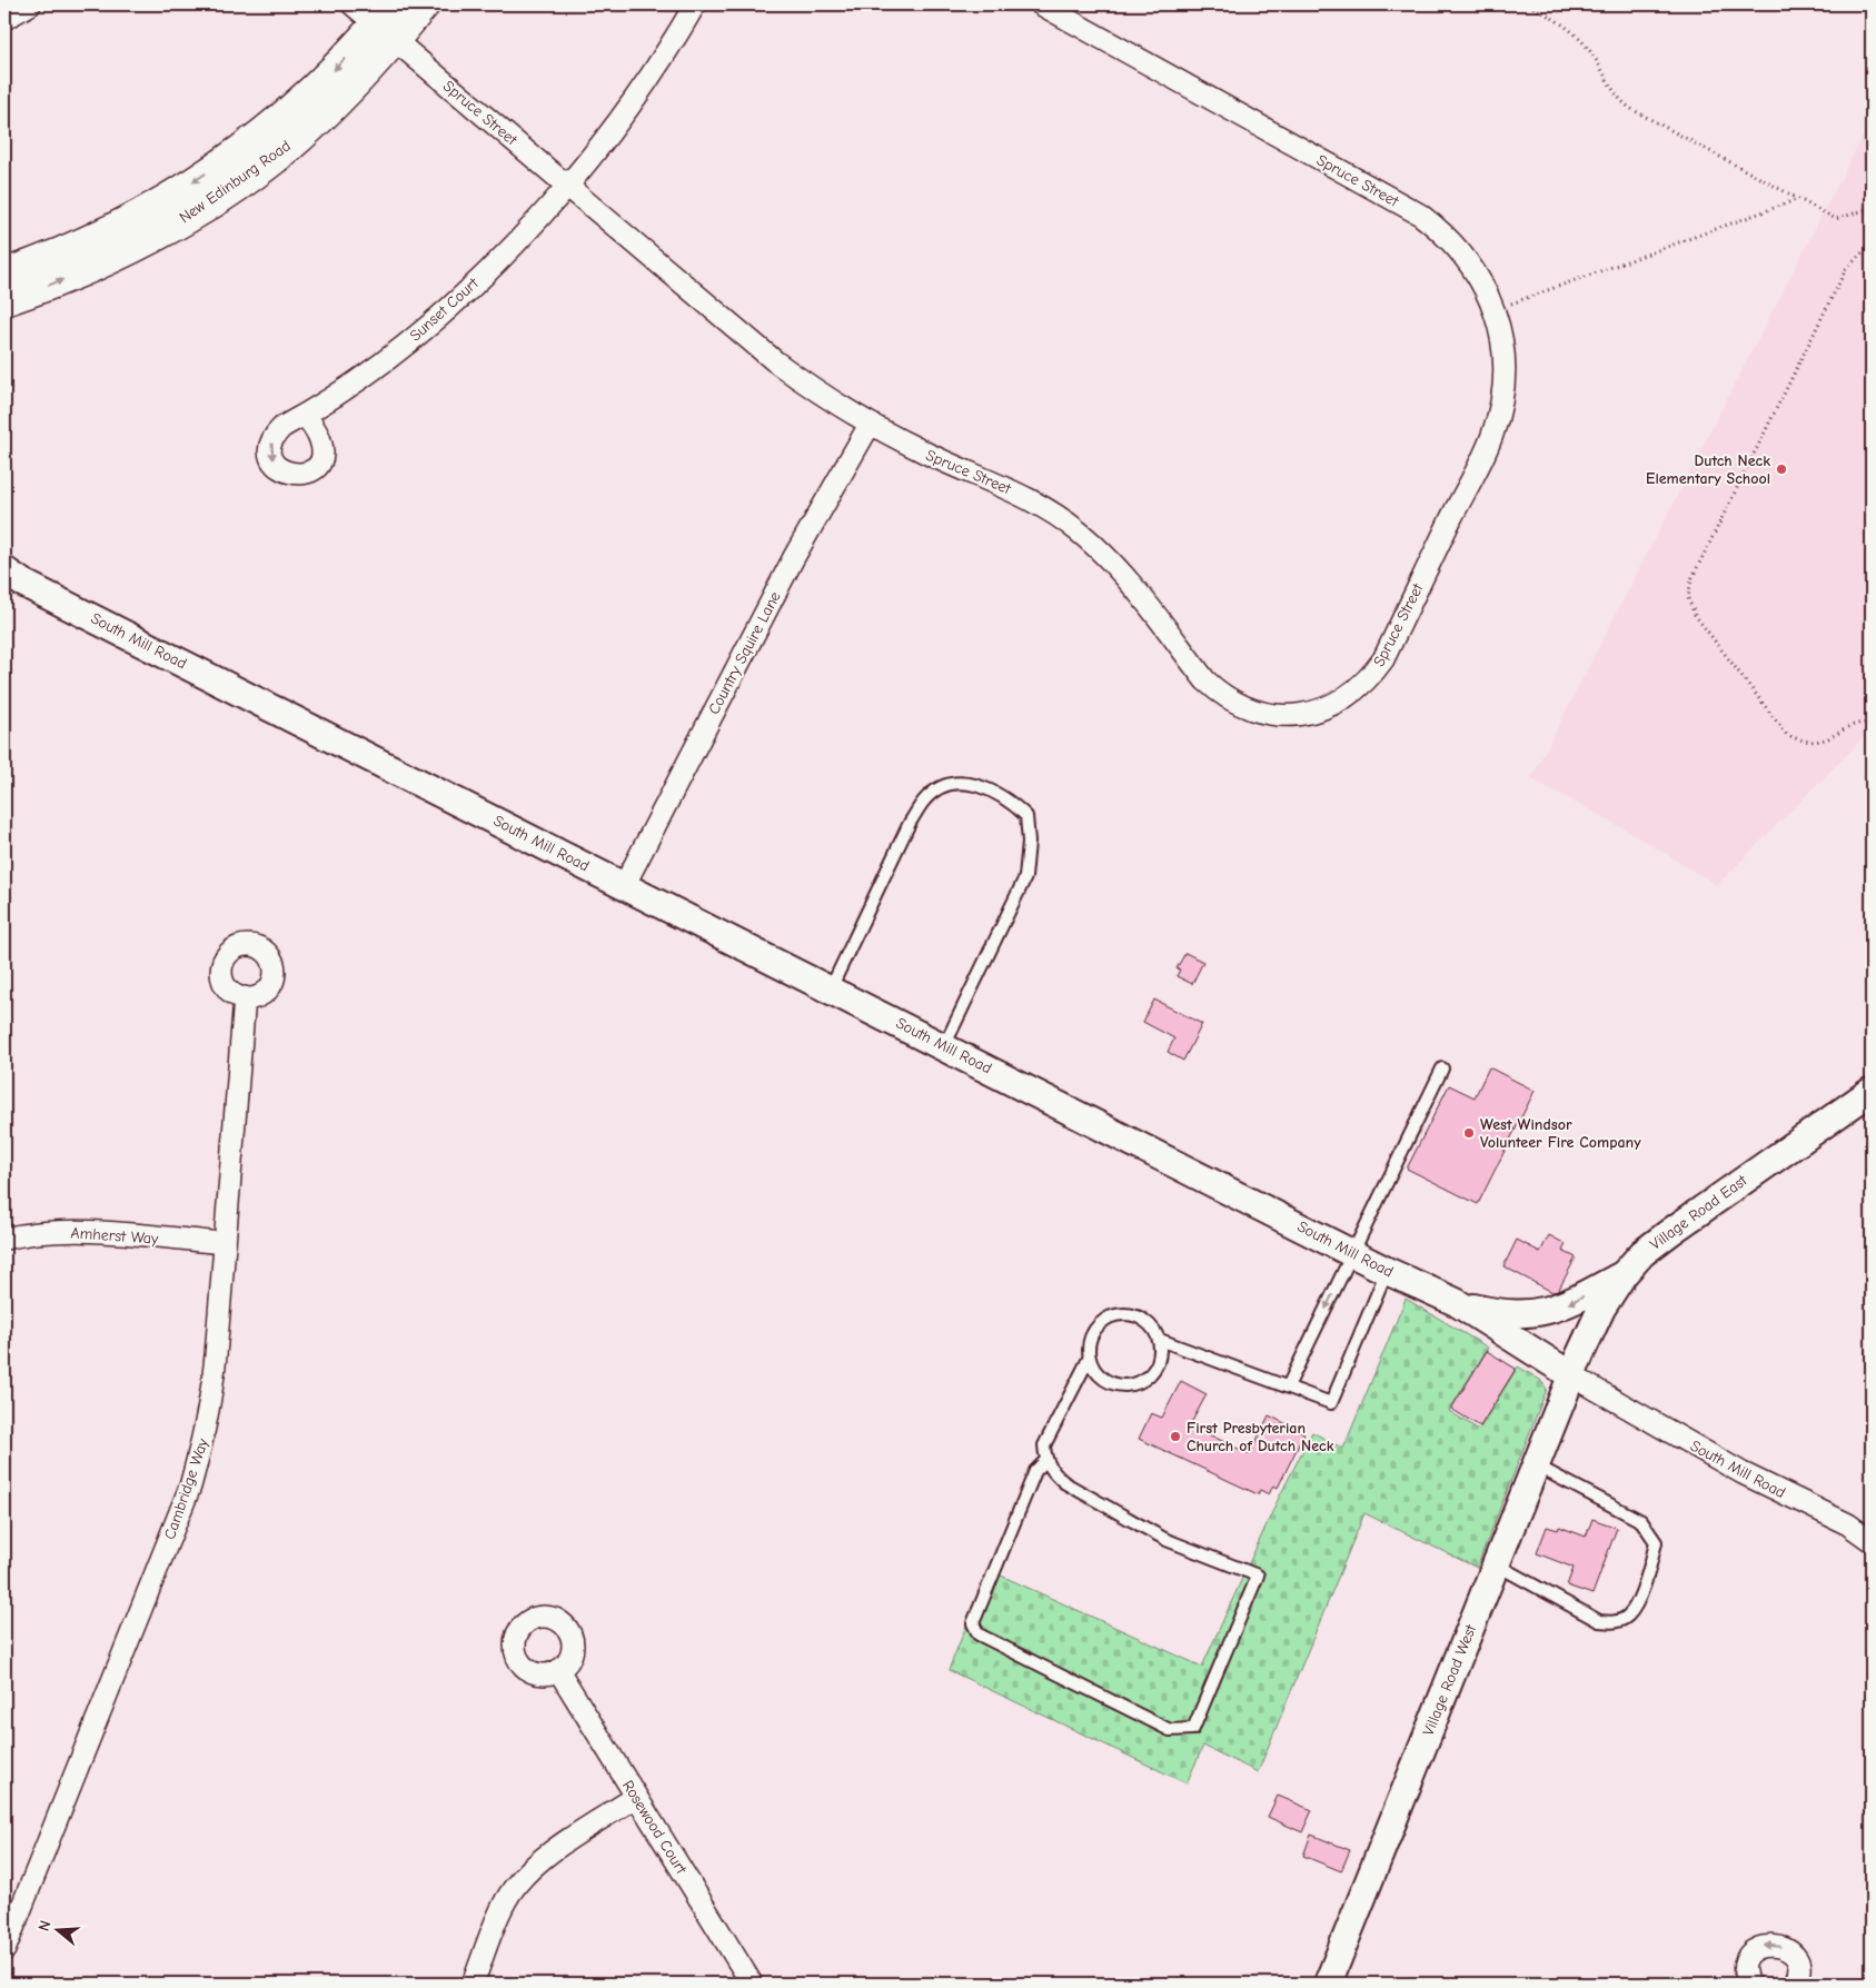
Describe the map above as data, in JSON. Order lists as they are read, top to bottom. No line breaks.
{"streets":{"main road":["New Edinburg Road"],"street":["Spruce Street","Sunset Court","South Mill Road","Country Squire Lane","Village Road East","Amherst Way","Cambridge Way","Village Road West","Rosewood Court"]},"crossings":[["Spruce Street","New Edinburg Road"],["Spruce Street","Sunset Court"],["Spruce Street","Country Squire Lane"],["South Mill Road","Country Squire Lane"],["South Mill Road","Village Road East"],["South Mill Road","Village Road West"],["Village Road East","Village Road West"],["Amherst Way","Cambridge Way"]],"places":["Dutch Neck Elementary School","West Windsor Volunteer Fire Company","First Presbyterian Church of Dutch Neck"],"north":"left"}
